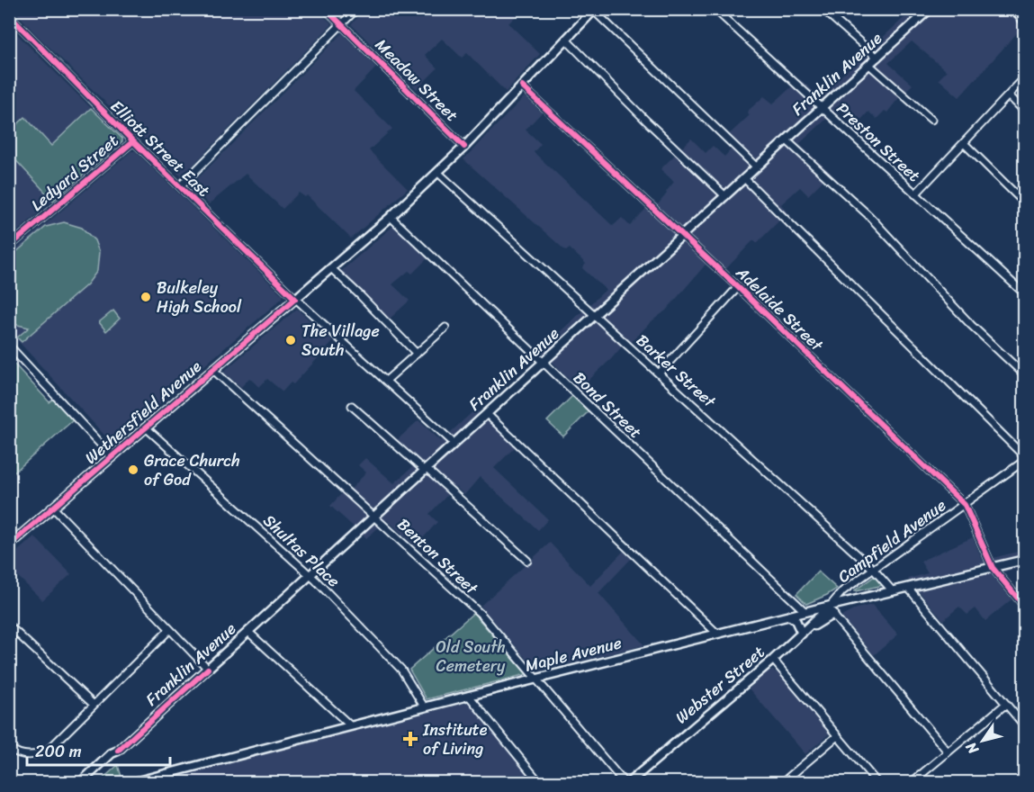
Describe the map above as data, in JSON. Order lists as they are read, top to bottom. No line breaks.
{"streets":{"main road":["Franklin Avenue","Wethersfield Avenue","Maple Avenue","Webster Street"],"street":["Meadow Street","Preston Street","Elliott Street East","Ledyard Street","Adelaide Street","Barker Street","Bond Street","Campfield Avenue","Shultas Place","Benton Street"]},"crossings":[["Franklin Avenue","Preston Street"],["Franklin Avenue","Elliott Street East"],["Franklin Avenue","Adelaide Street"],["Franklin Avenue","Barker Street"],["Franklin Avenue","Bond Street"],["Franklin Avenue","Shultas Place"],["Franklin Avenue","Benton Street"],["Meadow Street","Wethersfield Avenue"],["Elliott Street East","Ledyard Street"],["Elliott Street East","Wethersfield Avenue"],["Adelaide Street","Wethersfield Avenue"],["Adelaide Street","Campfield Avenue"],["Adelaide Street","Maple Avenue"],["Barker Street","Wethersfield Avenue"],["Barker Street","Campfield Avenue"],["Barker Street","Maple Avenue"],["Bond Street","Wethersfield Avenue"],["Bond Street","Maple Avenue"],["Wethersfield Avenue","Shultas Place"],["Wethersfield Avenue","Benton Street"],["Campfield Avenue","Maple Avenue"],["Campfield Avenue","Webster Street"],["Shultas Place","Maple Avenue"],["Benton Street","Maple Avenue"],["Benton Street","Webster Street"],["Maple Avenue","Webster Street"]],"parks":["Old South Cemetery"],"places":{"other":["Bulkeley High School","The Village South","Grace Church of God"],"health":["Institute of Living"]},"scale_bar":"200 m","north":"bottom left"}
